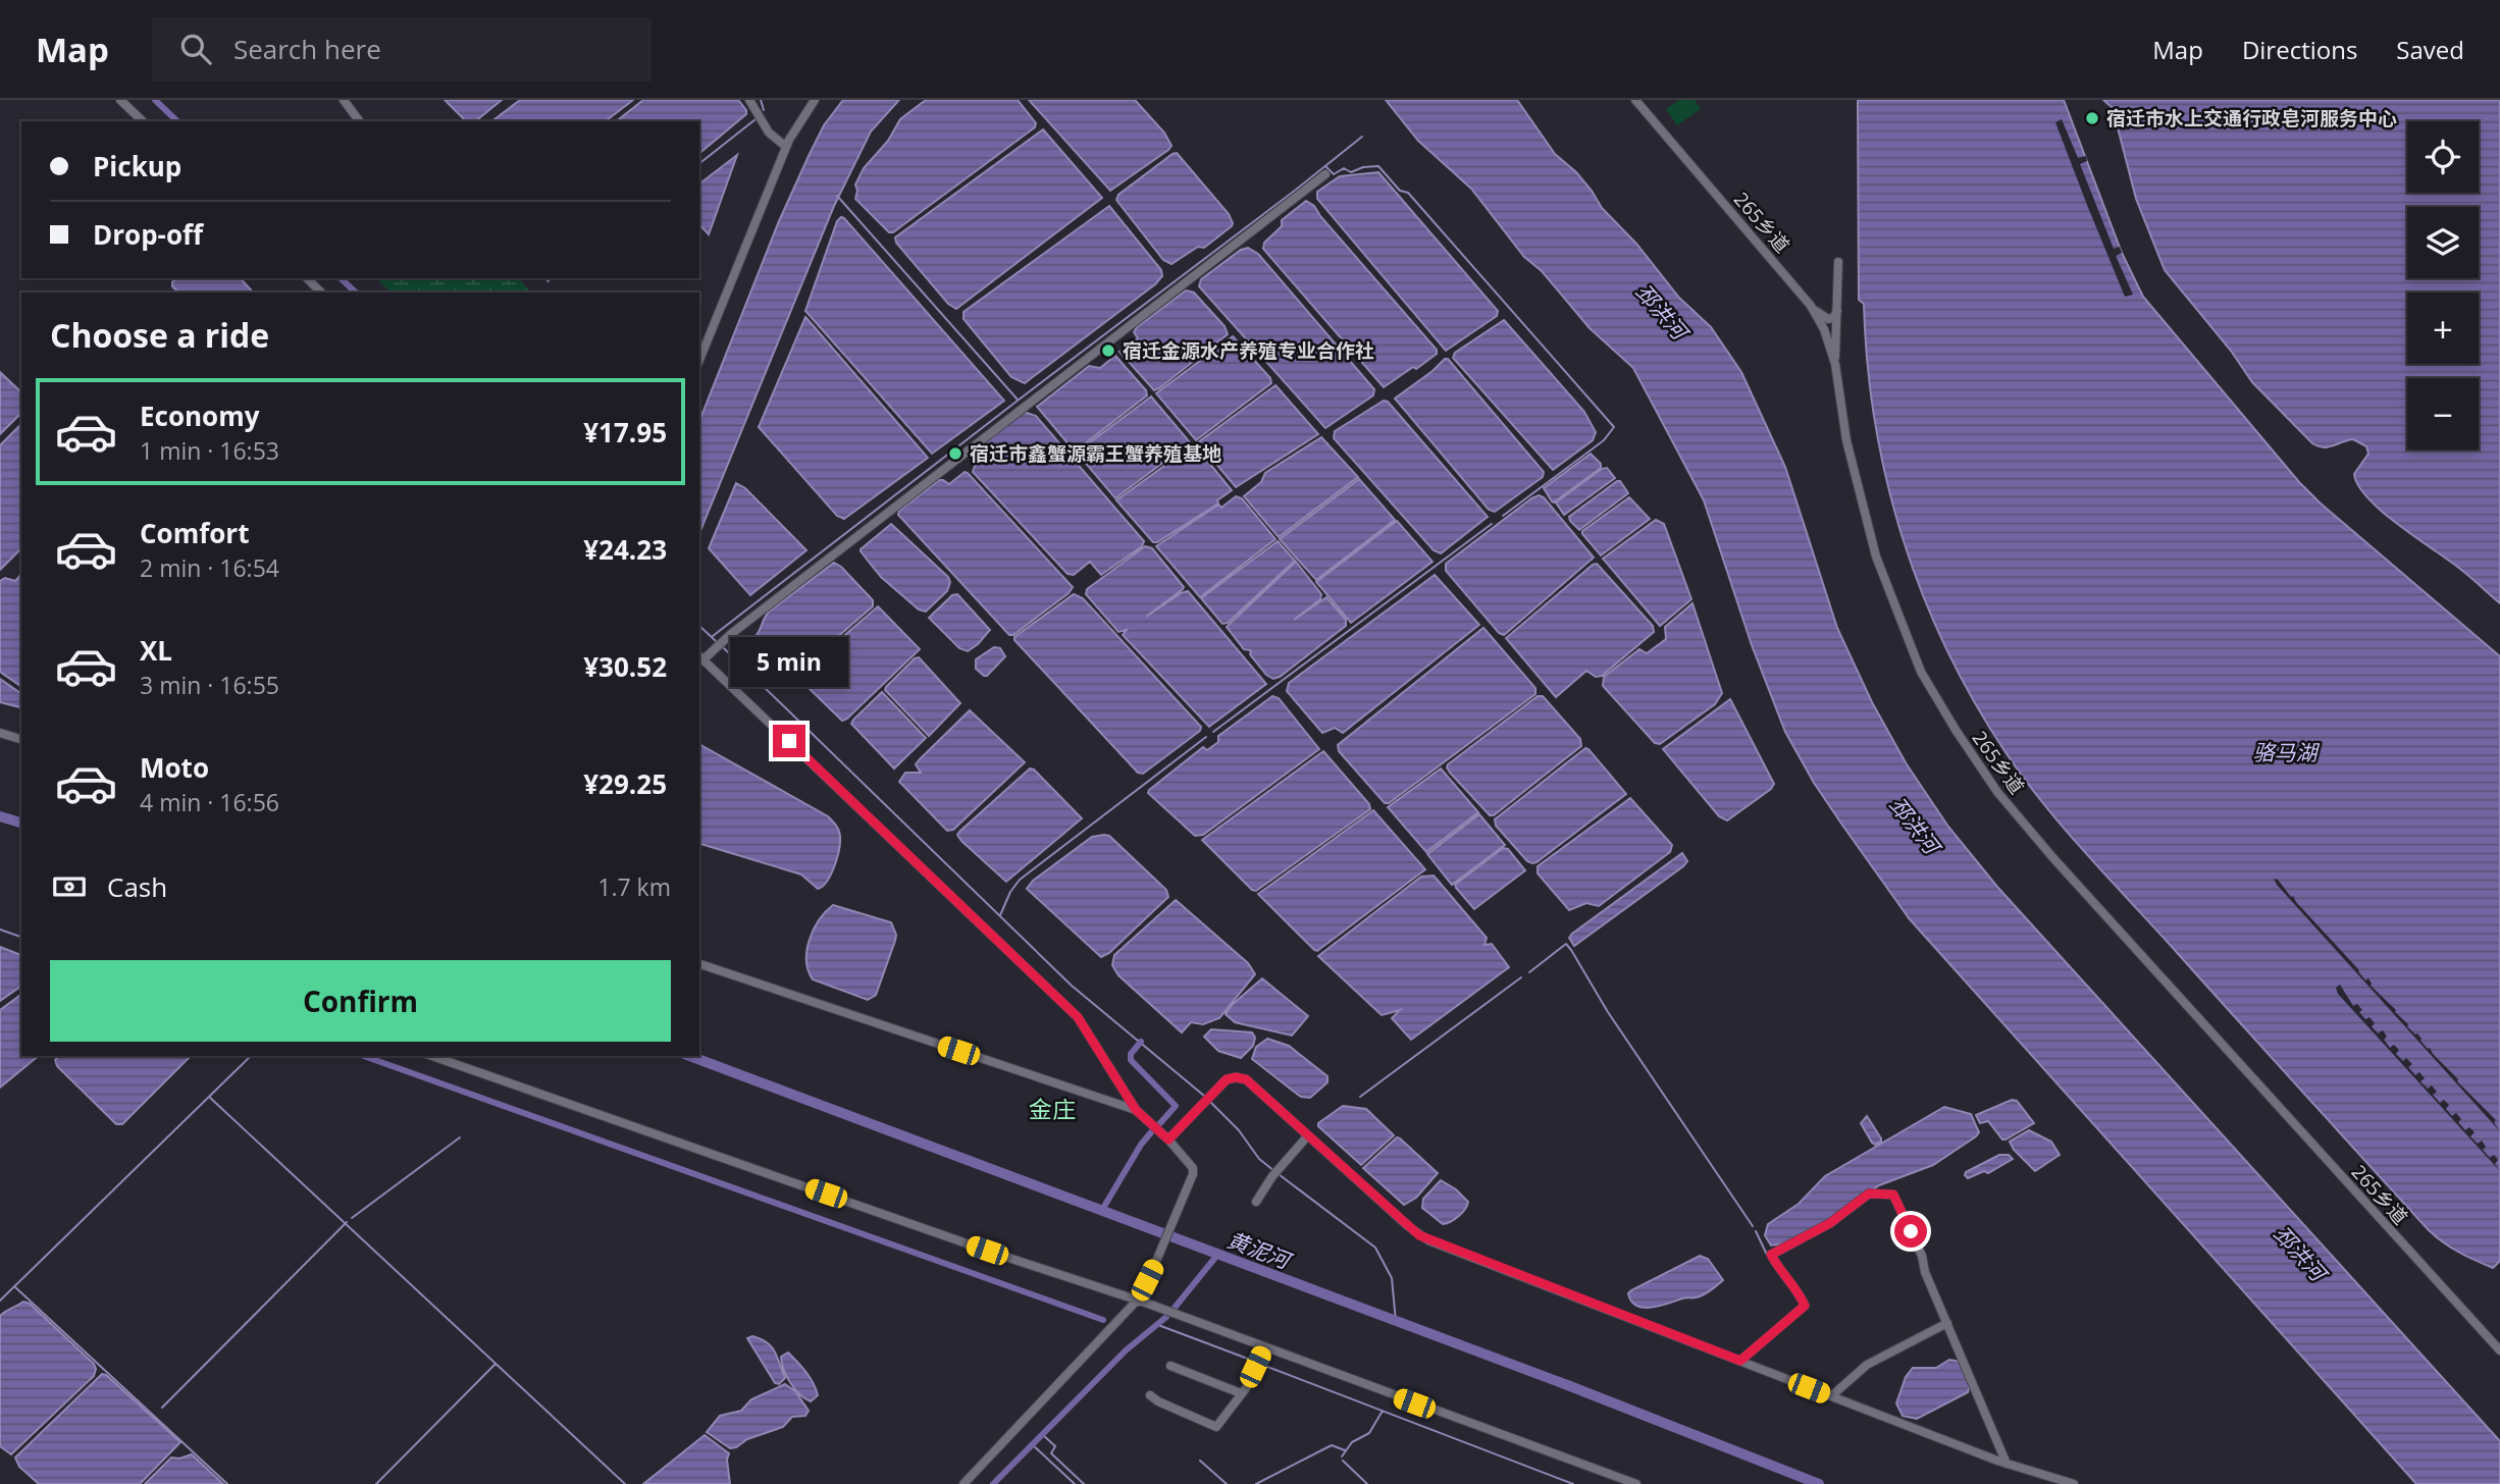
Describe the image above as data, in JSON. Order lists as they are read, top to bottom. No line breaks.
{"streets":{"street":["265乡道"]},"districts":["金庄"],"water":["邳洪河","骆马湖","黄泥河"],"places":["宿迁市水上交通行政皂河服务中心","宿迁金源水产养殖专业合作社","宿迁市鑫蟹源霸王蟹养殖基地"],"page":{"header":"Map","search":"Search here","nav":["Map","Directions","Saved"],"map_buttons":["+","−"],"banner":["Pickup","Drop-off"],"heading":"Choose a ride","list":[{"name":"Economy","note":"1 min · 16:53","value":"¥17.95"},{"name":"Comfort","note":"2 min · 16:54","value":"¥24.23"},{"name":"XL","note":"3 min · 16:55","value":"¥30.52"},{"name":"Moto","note":"4 min · 16:56","value":"¥29.25"}],"bubble":"5 min","pay":["Cash","1.7 km"],"buttons":"Confirm"}}
